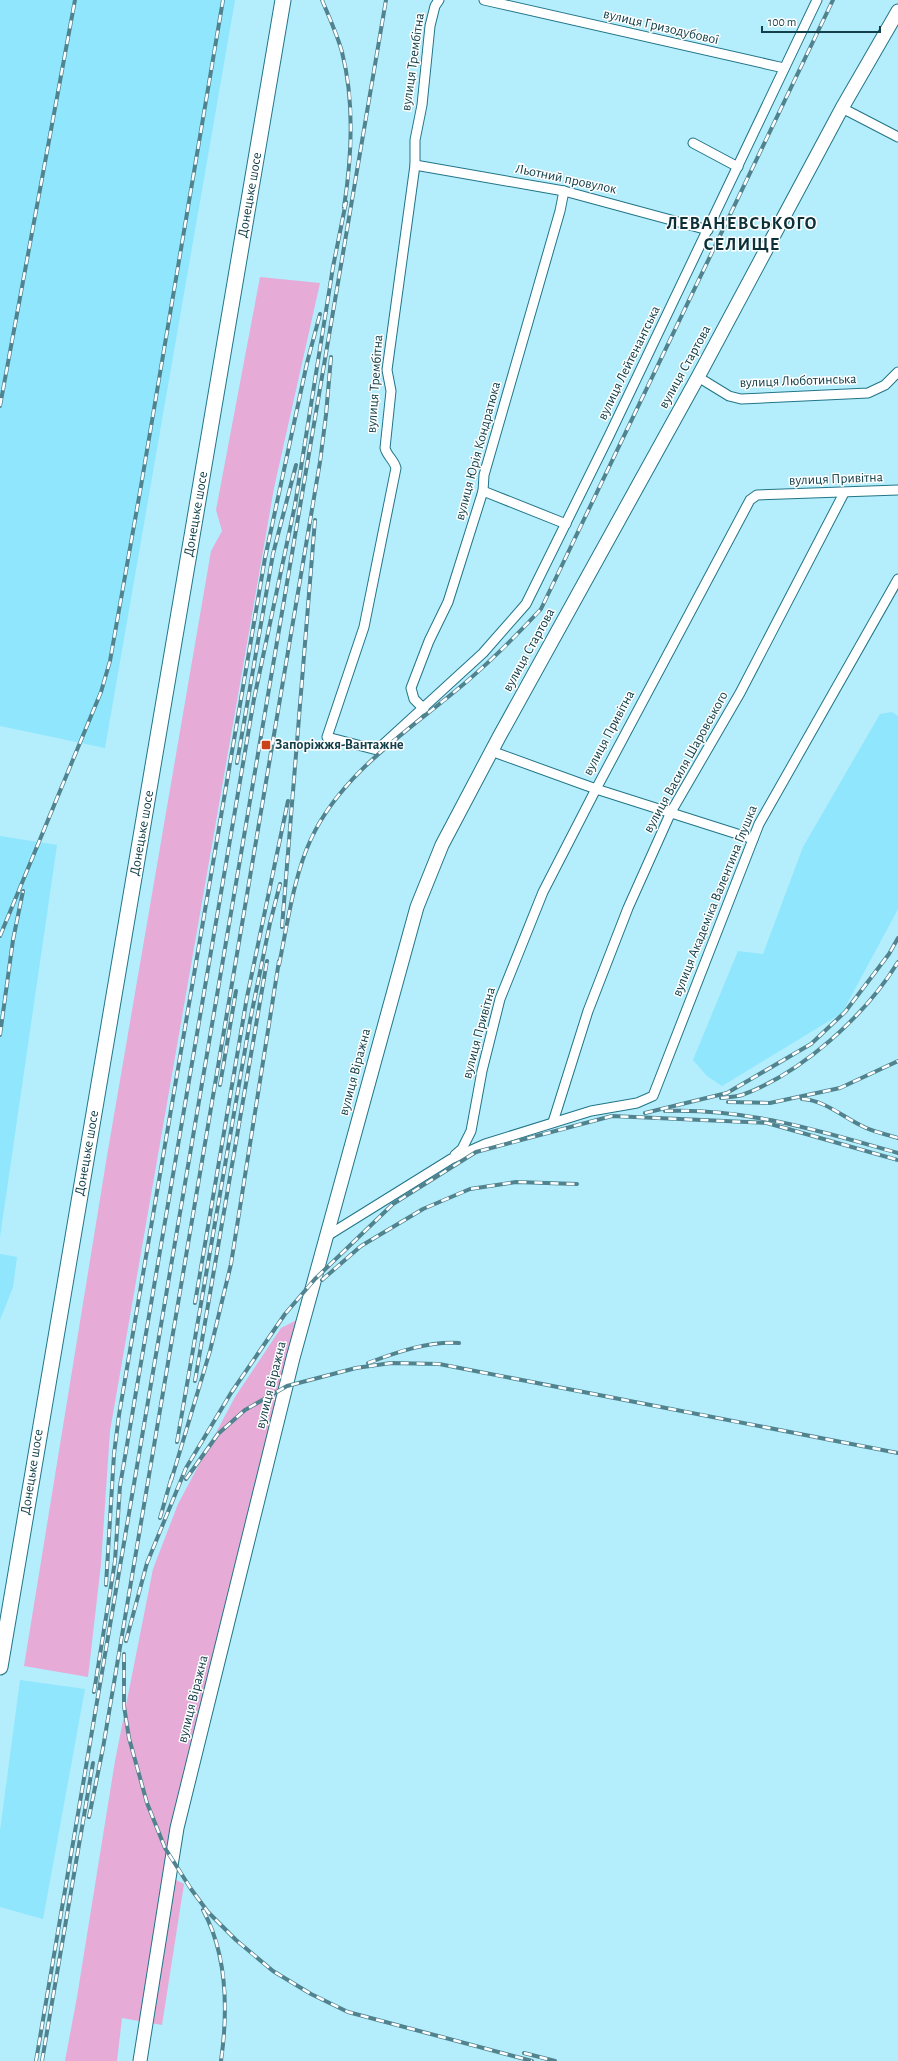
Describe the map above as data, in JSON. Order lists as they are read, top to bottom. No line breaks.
{"streets":{"main road":["Донецьке шосе","вулиця Стартова","вулиця Віражна"],"street":["вулиця Гризодубової","вулиця Трембітна","Льотний провулок","вулиця Лейтенантська","вулиця Люботинська","вулиця Юрія Кондратюка","вулиця Привітна","вулиця Василя Шаровського","вулиця Академіка Валентина Глушка"]},"crossings":[["вулиця Гризодубової","вулиця Лейтенантська"],["вулиця Трембітна","Льотний провулок"],["вулиця Трембітна","вулиця Лейтенантська"],["Льотний провулок","вулиця Лейтенантська"],["Льотний провулок","вулиця Юрія Кондратюка"],["вулиця Лейтенантська","вулиця Юрія Кондратюка"],["вулиця Стартова","вулиця Люботинська"],["вулиця Стартова","вулиця Віражна"],["вулиця Привітна","вулиця Василя Шаровського"],["вулиця Василя Шаровського","вулиця Академіка Валентина Глушка"]],"districts":["ЛЕВАНЕВСЬКОГО СЕЛИЩЕ"],"places":{"transit":["Запоріжжя-Вантажне"]},"scale_bar":"100 m"}
